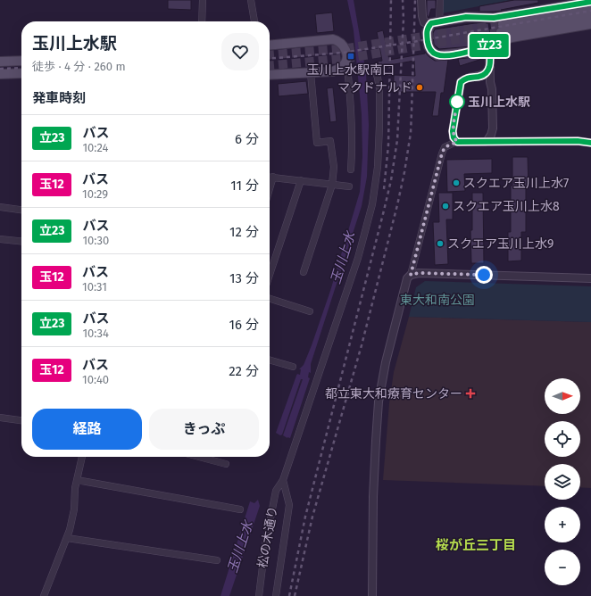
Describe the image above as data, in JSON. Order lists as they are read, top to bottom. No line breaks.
{"streets":{"street":["松の木通り"]},"districts":["桜が丘三丁目"],"water":["玉川上水"],"parks":["東大和南公園"],"places":{"transit":["玉川上水駅南口"],"other":["マクドナルド","玉川上水駅","スクエア玉川上水7","スクエア玉川上水8","スクエア玉川上水9"],"health":["都立東大和療育センター"]},"lines":["bus line 立23"],"north":"right","page":{"on_map":"立23","heading":[["玉川上水駅","徒歩 · 4 分 · 260 m"],"発車時刻"],"list":[{"mark":"立23","name":"バス","note":"10:24","value":"6 分"},{"mark":"玉12","name":"バス","note":"10:29","value":"11 分"},{"mark":"立23","name":"バス","note":"10:30","value":"12 分"},{"mark":"玉12","name":"バス","note":"10:31","value":"13 分"},{"mark":"立23","name":"バス","note":"10:34","value":"16 分"},{"mark":"玉12","name":"バス","note":"10:40","value":"22 分"}],"map_buttons":["+","−"],"buttons":["経路","きっぷ"]}}
